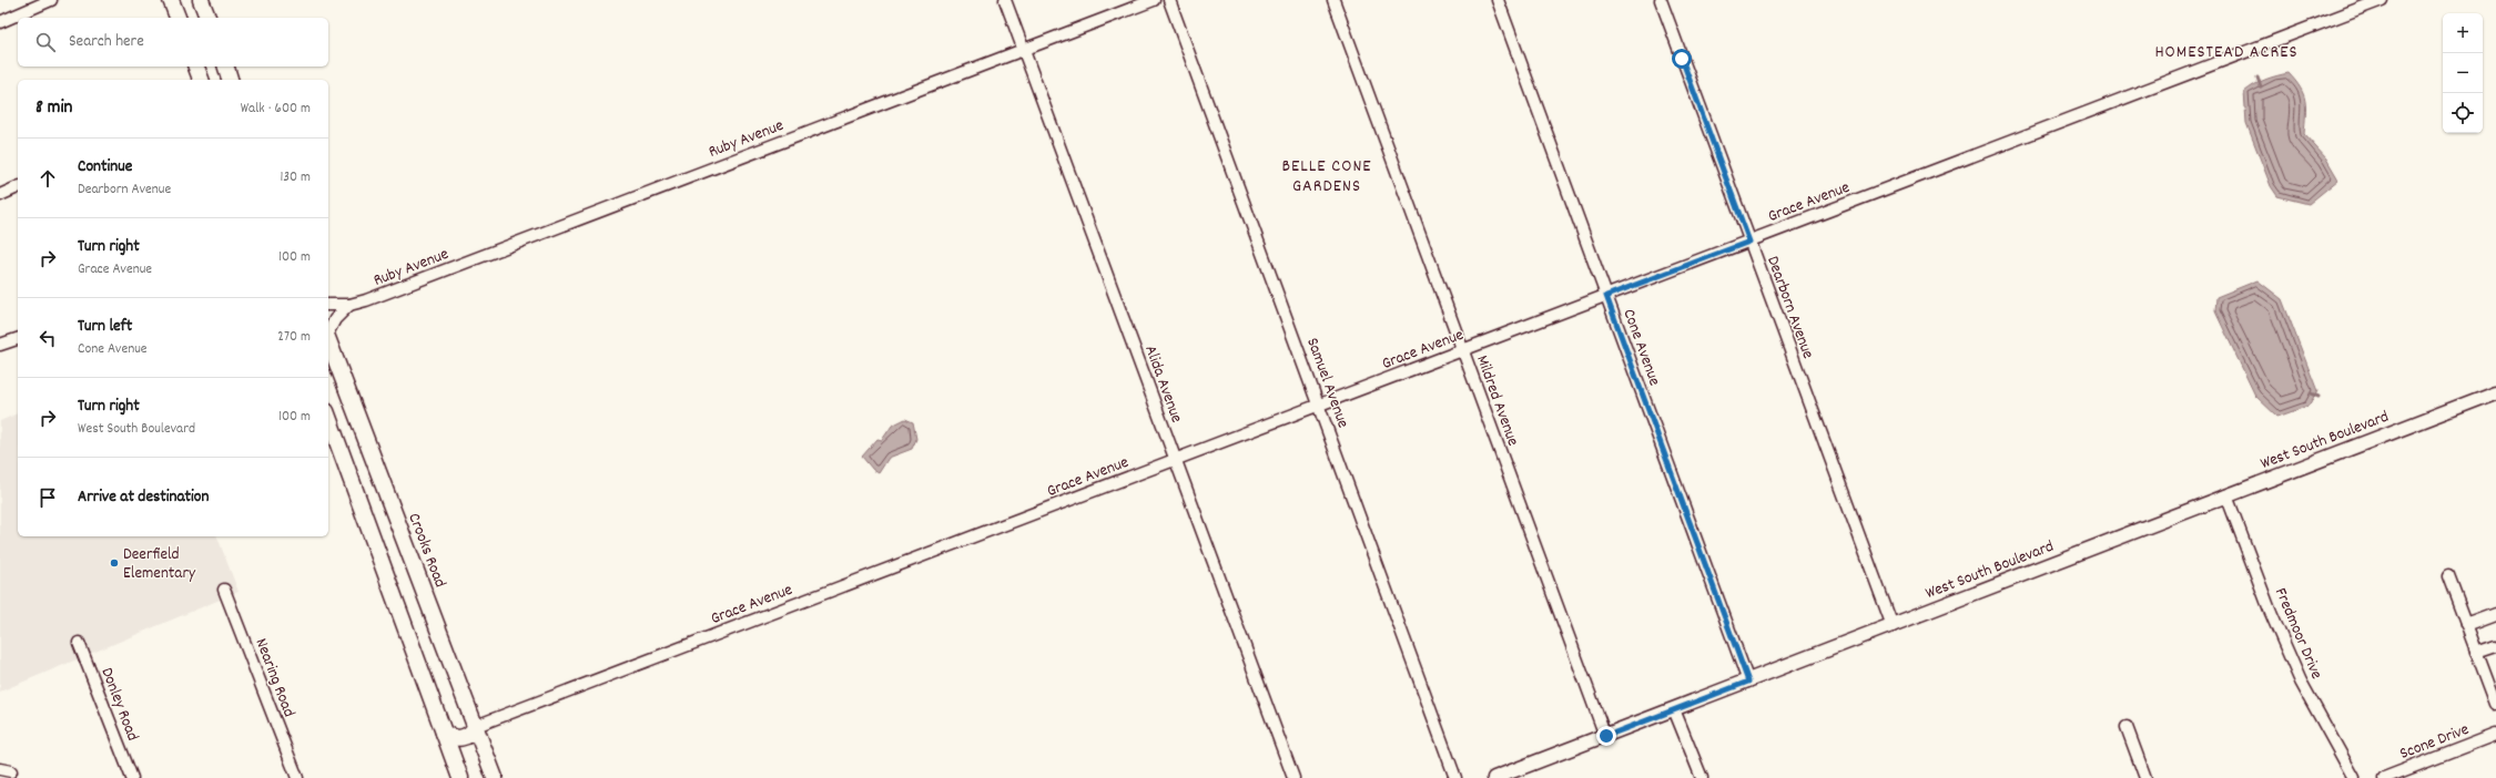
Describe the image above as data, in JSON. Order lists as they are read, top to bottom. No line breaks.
{"streets":{"main road":["Crooks Road"],"street":["Ruby Avenue","Grace Avenue","Dearborn Avenue","Cone Avenue","Samuel Avenue","Alida Avenue","Mildred Avenue","West South Boulevard","Fredmoor Drive","Nearing Road","Donley Road","Scone Drive"]},"crossings":[["Ruby Avenue","Alida Avenue"],["Grace Avenue","Dearborn Avenue"],["Grace Avenue","Cone Avenue"],["Grace Avenue","Samuel Avenue"],["Grace Avenue","Alida Avenue"],["Grace Avenue","Mildred Avenue"],["Grace Avenue","Crooks Road"],["Dearborn Avenue","West South Boulevard"],["Cone Avenue","West South Boulevard"],["Mildred Avenue","West South Boulevard"],["West South Boulevard","Fredmoor Drive"]],"districts":["HOMESTEAD ACRES","BELLE CONE GARDENS"],"places":["Deerfield Elementary"],"page":{"map_buttons":["+","−"],"search":"Search here","heading":["8 min","Walk · 600 m"],"list":[["Continue","Dearborn Avenue","130 m"],["Turn right","Grace Avenue","100 m"],["Turn left","Cone Avenue","270 m"],["Turn right","West South Boulevard","100 m"],"Arrive at destination"]}}
